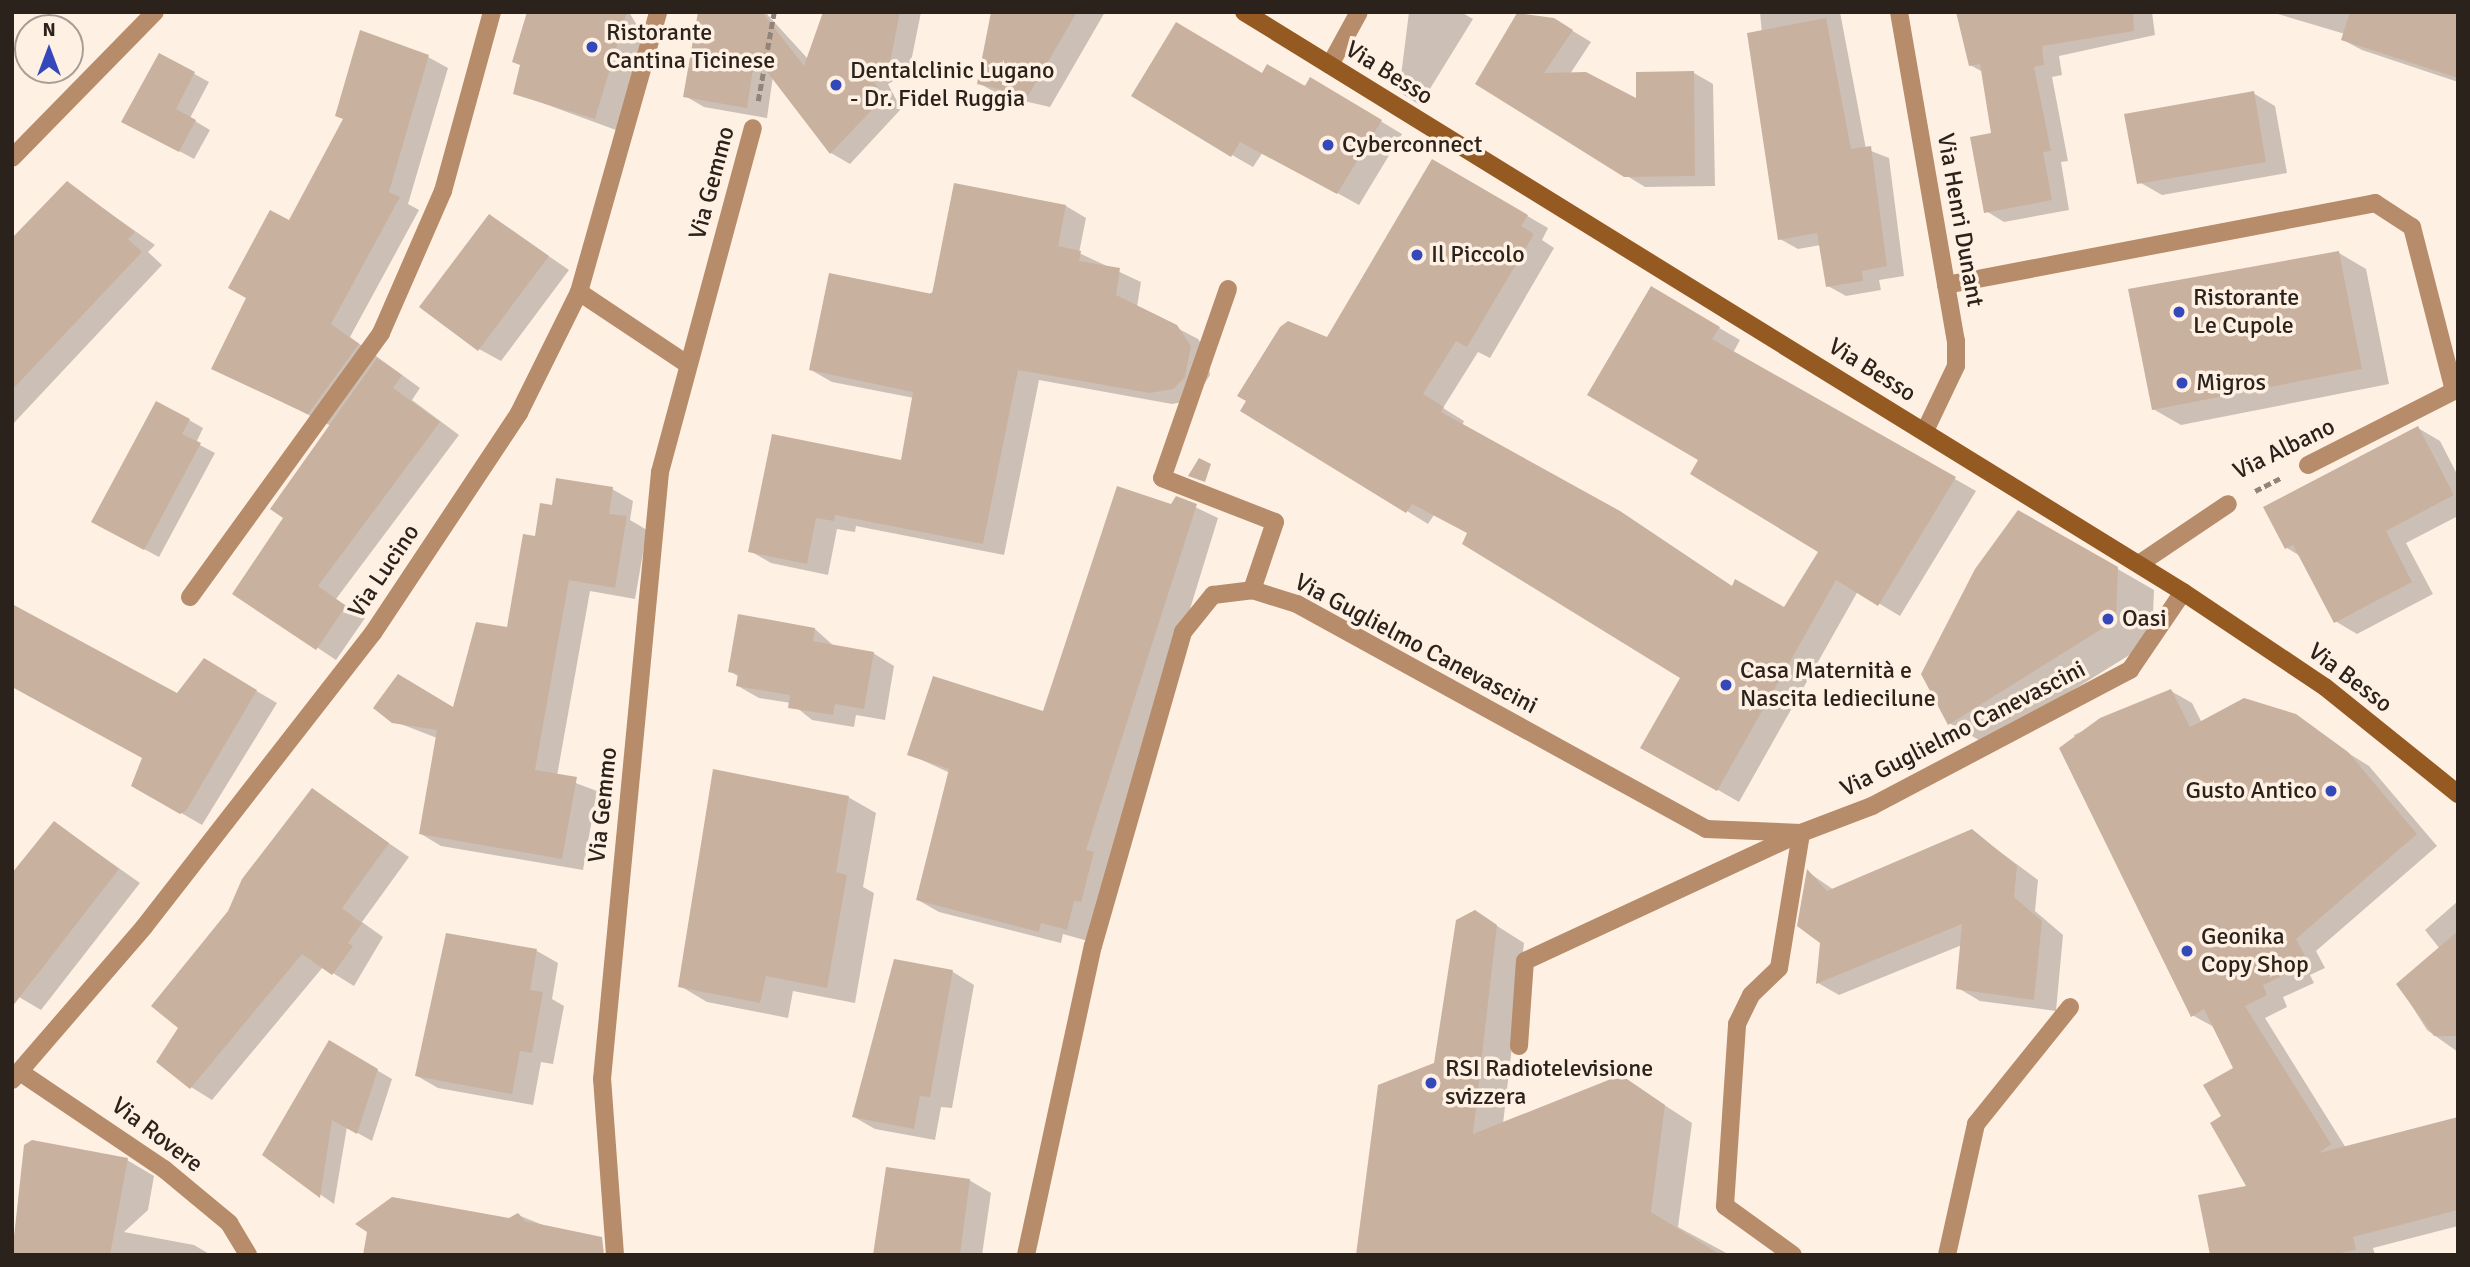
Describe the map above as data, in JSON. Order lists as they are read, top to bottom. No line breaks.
{"streets":{"main road":["Via Besso"],"street":["Via Gemmo","Via Henri Dunant","Via Albano","Via Lucino","Via Guglielmo Canevascini","Via Rovere"]},"crossings":[["Via Besso","Via Henri Dunant"],["Via Besso","Via Albano"],["Via Besso","Via Guglielmo Canevascini"],["Via Lucino","Via Rovere"]],"places":["Ristorante Cantina Ticinese","Dentalclinic Lugano - Dr. Fidel Ruggia","Cyberconnect","Il Piccolo","Ristorante Le Cupole","Migros","Oasi","Casa Maternità e Nascita lediecilune","Gusto Antico","Geonika Copy Shop","RSI Radiotelevisione svizzera"],"north":"top"}
